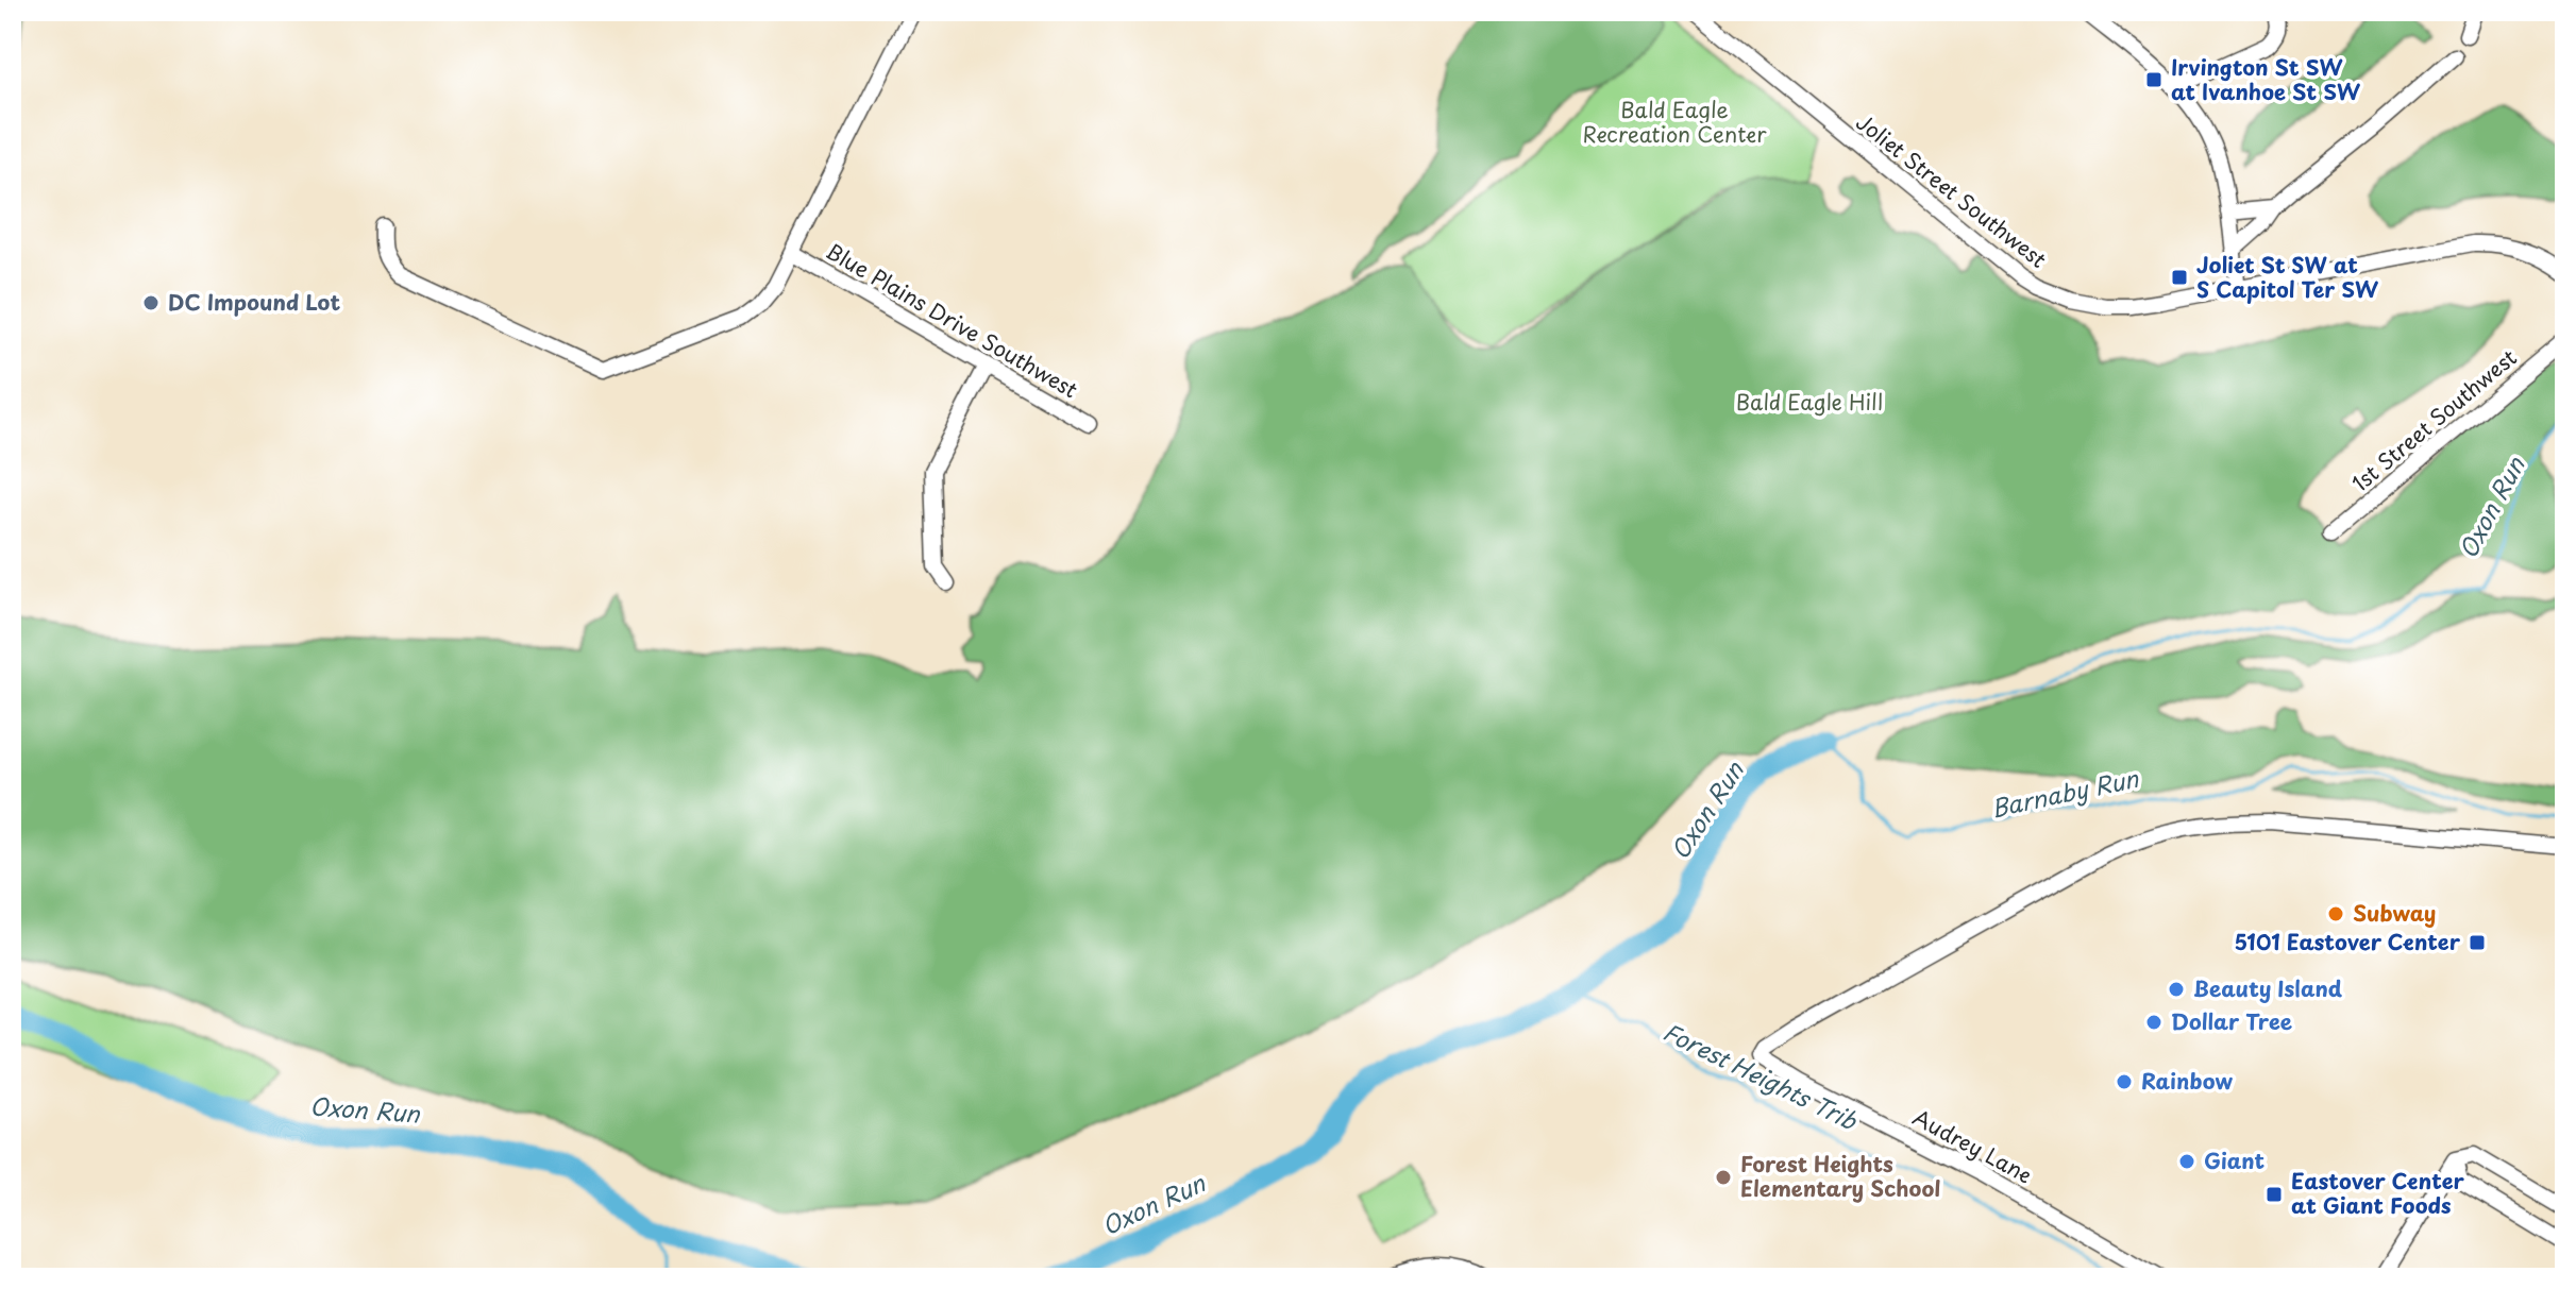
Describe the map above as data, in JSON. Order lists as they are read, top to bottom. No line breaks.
{"streets":{"street":["Joliet Street Southwest","Blue Plains Drive Southwest","1st Street Southwest","Audrey Lane"]},"water":["Oxon Run","Barnaby Run","Forest Heights Trib"],"parks":["Bald Eagle Recreation Center","Bald Eagle Hill"],"places":{"transit":["Irvington St SW at Ivanhoe St SW","Joliet St SW at S Capitol Ter SW","5101 Eastover Center","Eastover Center at Giant Foods"],"other":["DC Impound Lot","Subway","Beauty Island","Dollar Tree","Rainbow","Giant","Forest Heights Elementary School"]}}
